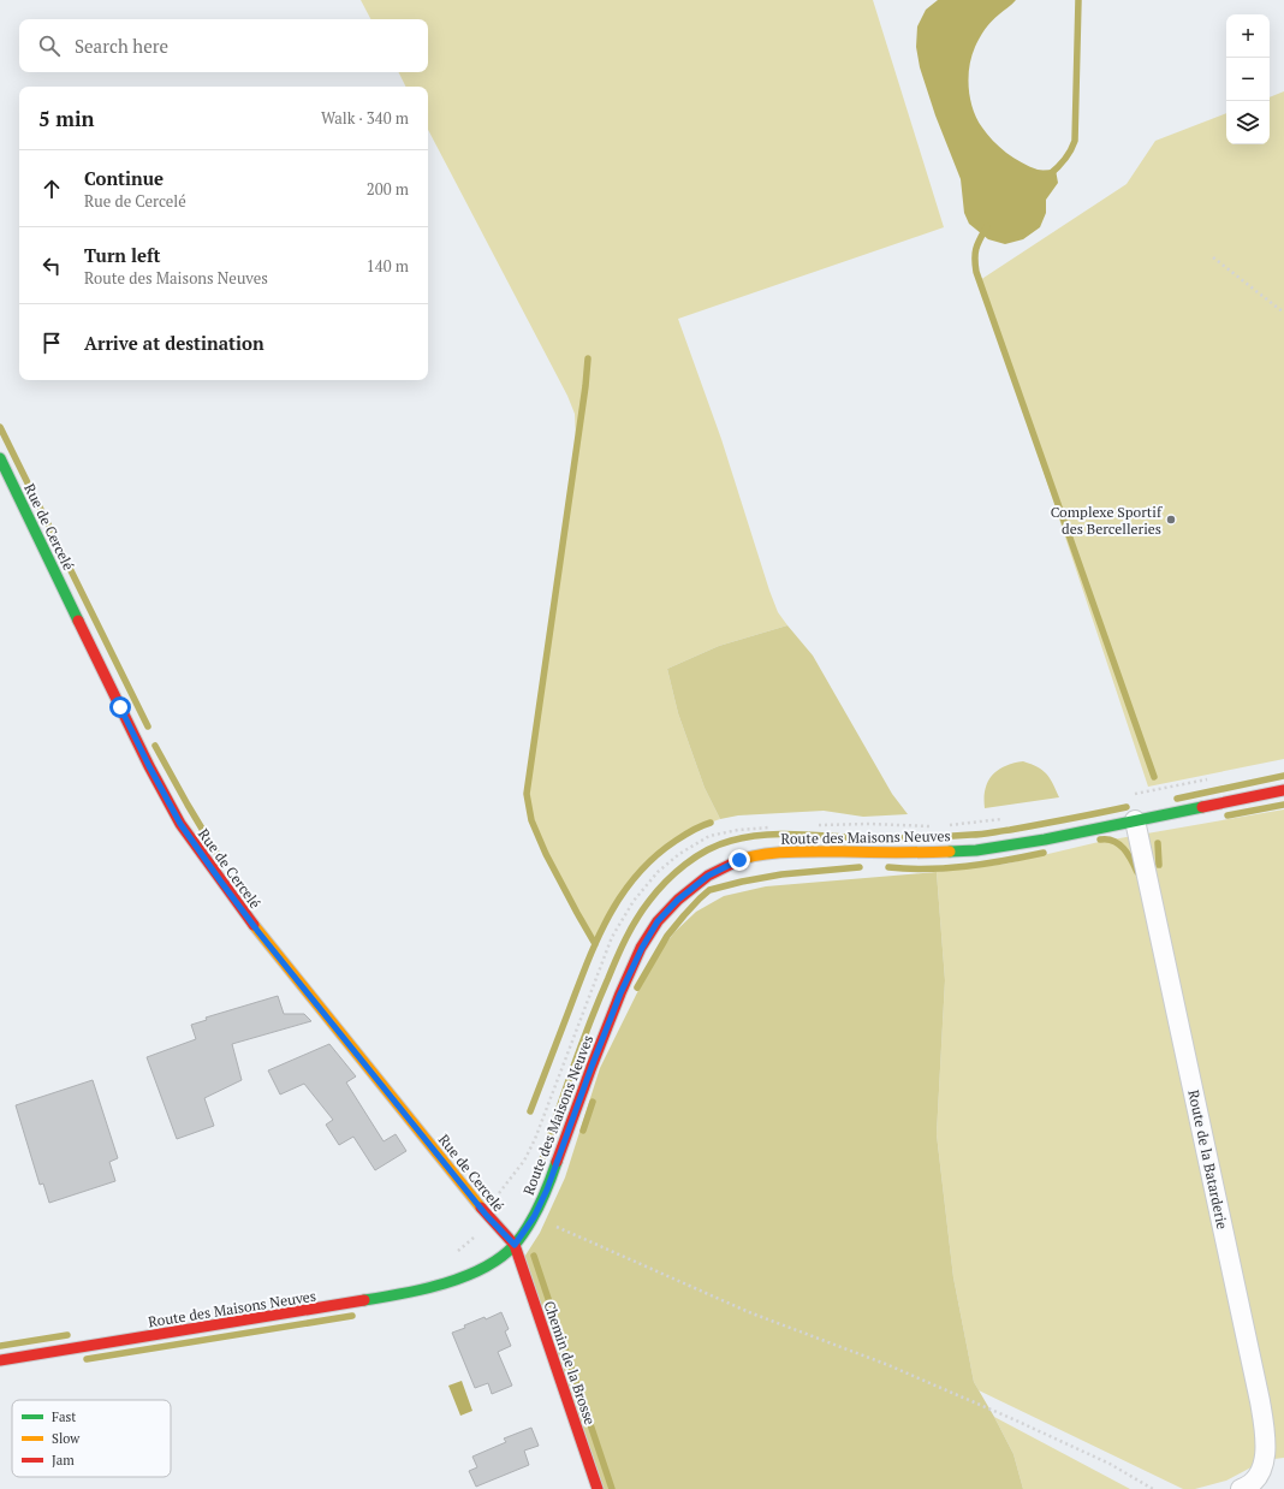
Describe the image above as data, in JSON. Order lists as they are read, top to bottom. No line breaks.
{"streets":{"street":["Rue de Cercelé","Route des Maisons Neuves","Route de la Batarderie","Chemin de la Brosse"]},"crossings":[["Rue de Cercelé","Route des Maisons Neuves"],["Rue de Cercelé","Chemin de la Brosse"],["Route des Maisons Neuves","Route de la Batarderie"],["Route des Maisons Neuves","Chemin de la Brosse"]],"places":["Complexe Sportif des Bercelleries"],"legend":["Fast","Slow","Jam"],"page":{"map_buttons":["+","−"],"search":"Search here","heading":["5 min","Walk · 340 m"],"list":[["Continue","Rue de Cercelé","200 m"],["Turn left","Route des Maisons Neuves","140 m"],"Arrive at destination"]}}
